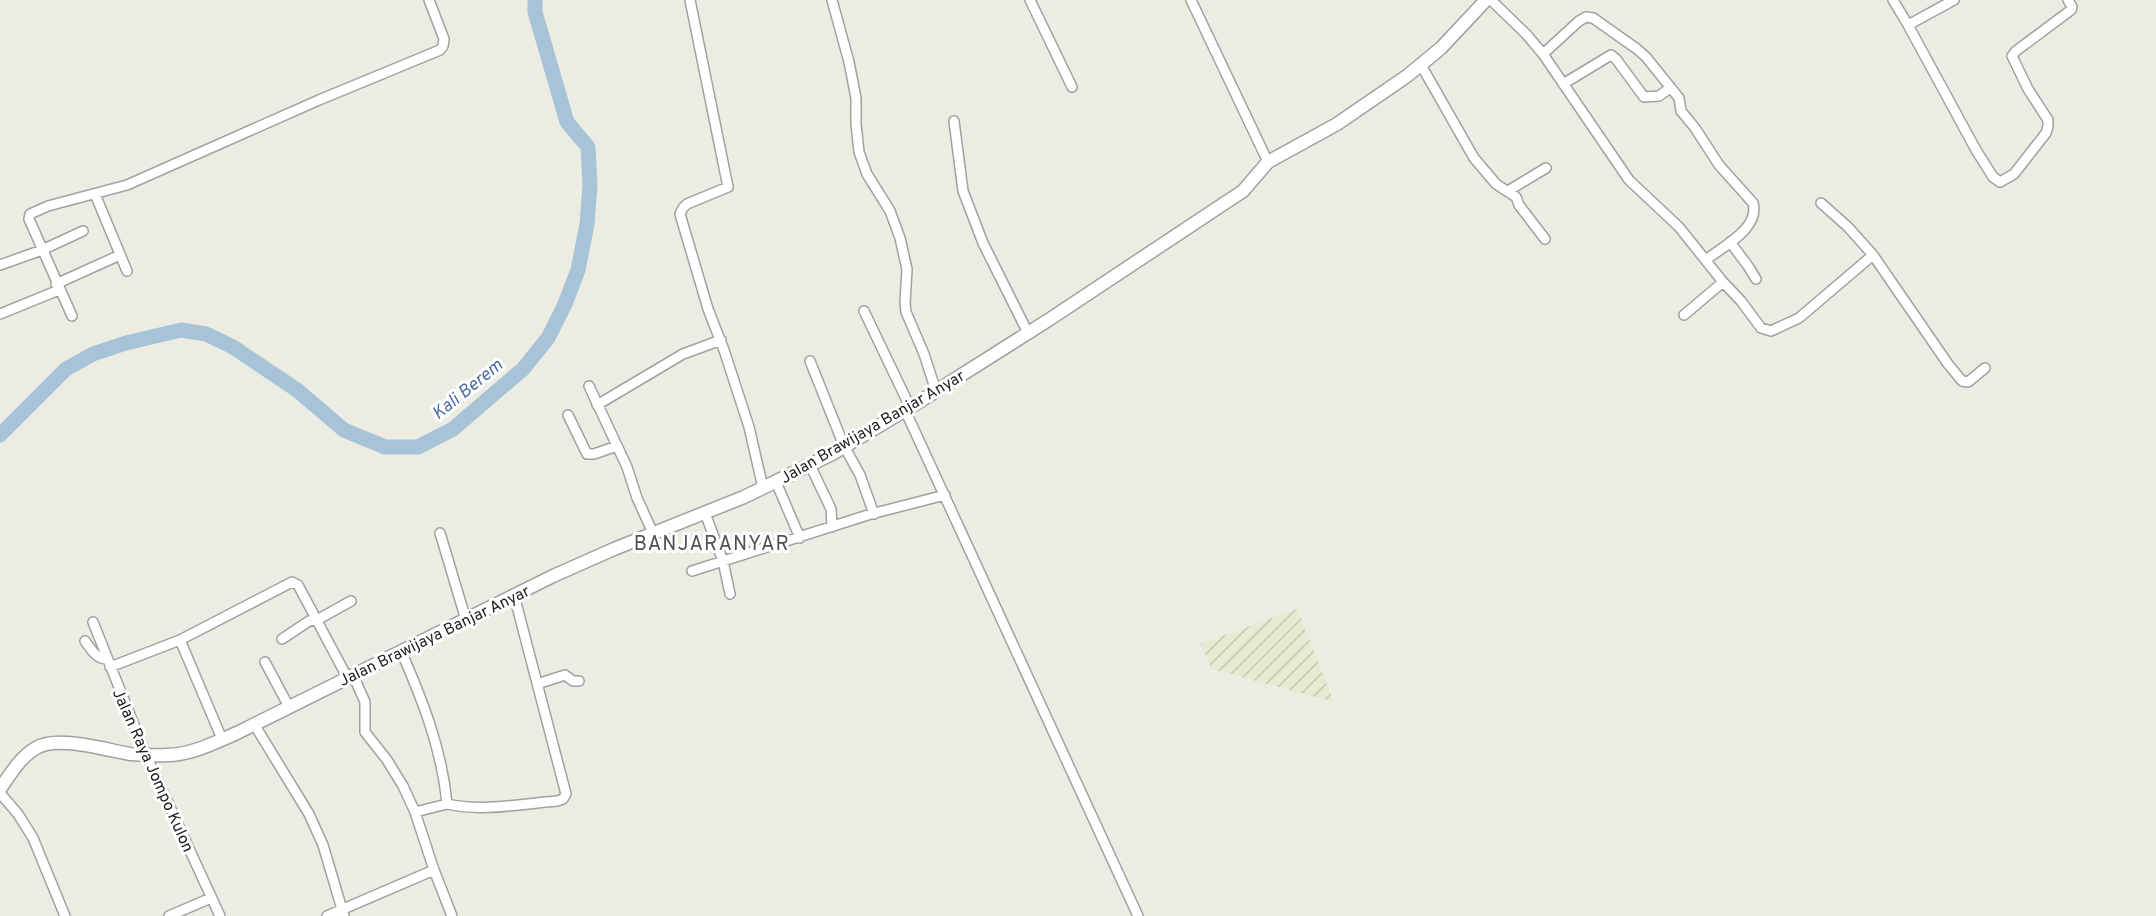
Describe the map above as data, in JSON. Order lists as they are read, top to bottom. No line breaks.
{"streets":{"street":["Jalan Brawijaya Banjar Anyar","Jalan Raya Jompo Kulon"]},"crossings":[["Jalan Brawijaya Banjar Anyar","Jalan Raya Jompo Kulon"]],"districts":["BANJARANYAR"],"water":["Kali Berem"]}
